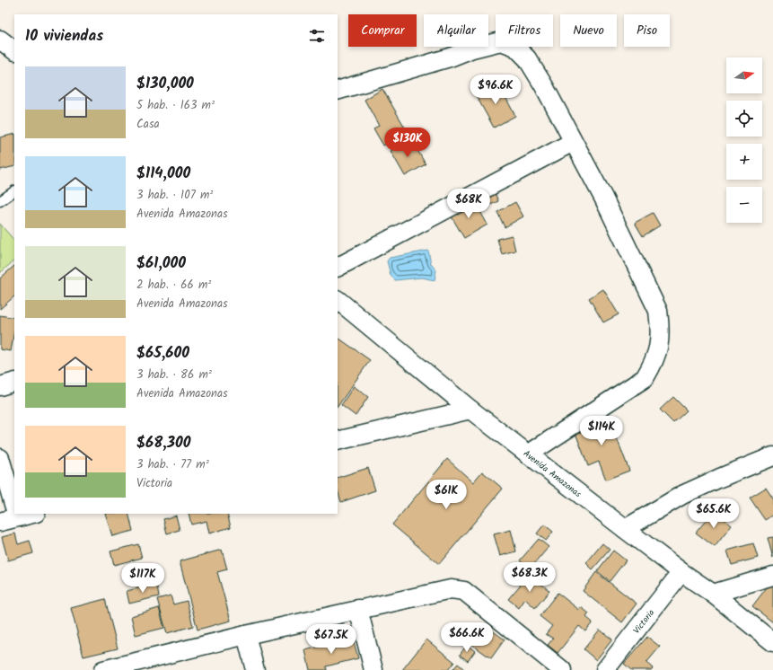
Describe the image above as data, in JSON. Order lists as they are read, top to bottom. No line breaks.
{"streets":{"street":["Avenida Amazonas","Victoria"]},"crossings":[["Avenida Amazonas","Victoria"]],"north":"right","page":{"chip":["Comprar","Alquilar","Filtros","Nuevo","Piso"],"heading":"10 viviendas","map_buttons":["+","−"],"list":[{"name":"$130,000","note":"5 hab. · 163 m² · Casa"},{"name":"$114,000","note":"3 hab. · 107 m² · Avenida Amazonas"},{"name":"$61,000","note":"2 hab. · 66 m² · Avenida Amazonas"},{"name":"$65,600","note":"3 hab. · 86 m² · Avenida Amazonas"},{"name":"$68,300","note":"3 hab. · 77 m² · Victoria"}],"price":["$96.6K","$130K","$68K","$114K","$61K","$65.6K","$68.3K","$117K","$66.6K","$67.5K"]}}
